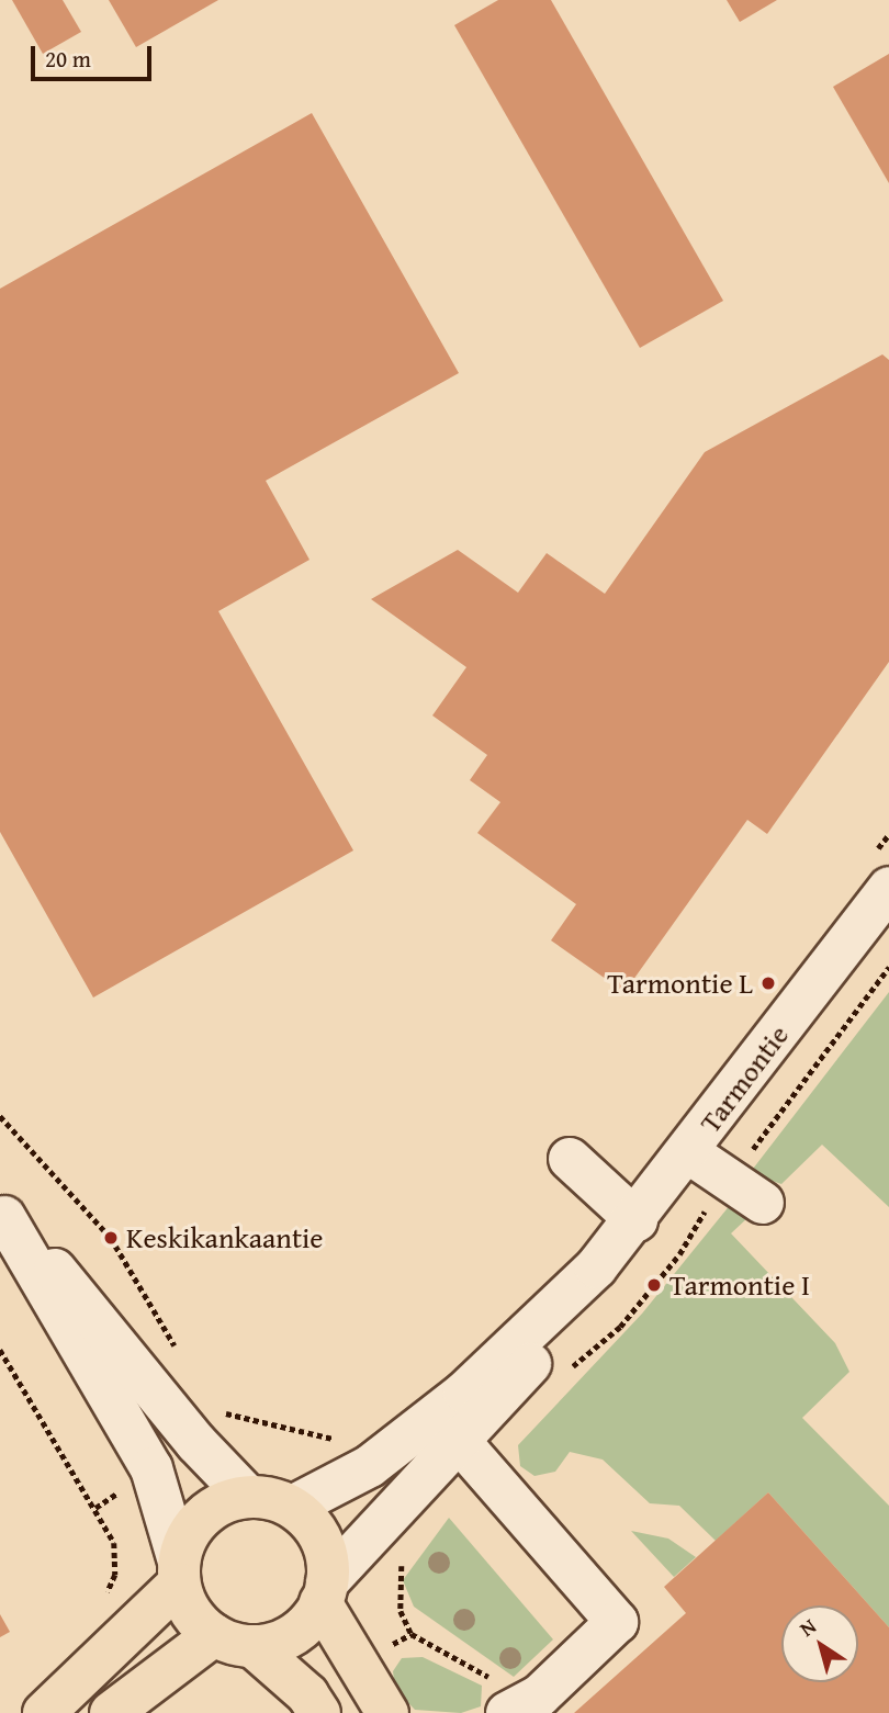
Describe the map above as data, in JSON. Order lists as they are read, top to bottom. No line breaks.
{"streets":{"street":["Tarmontie"]},"places":["Tarmontie L","Keskikankaantie","Tarmontie I"],"scale_bar":"20 m","north":"top left"}
